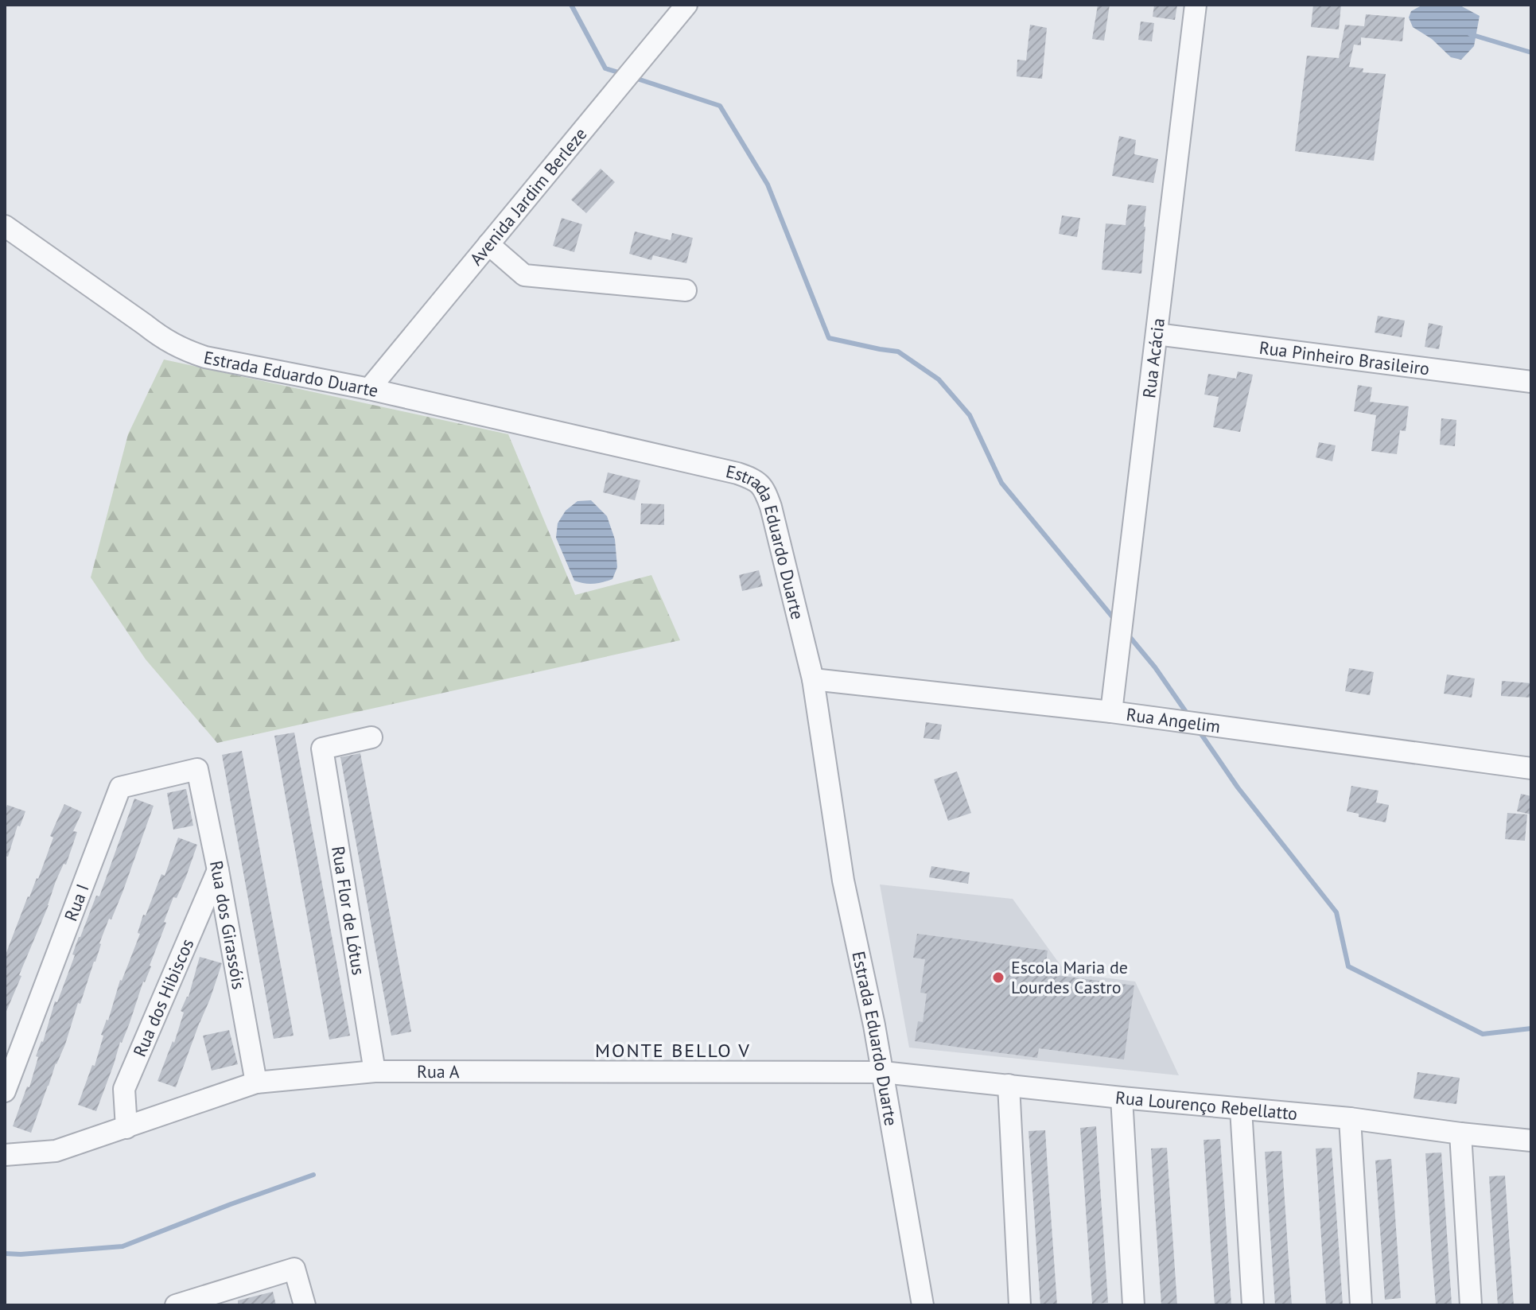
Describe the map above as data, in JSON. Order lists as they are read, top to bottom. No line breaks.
{"streets":{"street":["Avenida Jardim Berleze","Rua Acácia","Rua Pinheiro Brasileiro","Estrada Eduardo Duarte","Rua Angelim","Rua I","Rua Flor de Lótus","Rua dos Girassóis","Rua dos Hibiscos","Rua A","Rua Lourenço Rebellatto"]},"crossings":[["Avenida Jardim Berleze","Estrada Eduardo Duarte"],["Rua Acácia","Rua Pinheiro Brasileiro"],["Rua Acácia","Rua Angelim"],["Estrada Eduardo Duarte","Rua Angelim"],["Estrada Eduardo Duarte","Rua A"],["Estrada Eduardo Duarte","Rua Lourenço Rebellatto"],["Rua I","Rua dos Girassóis"],["Rua Flor de Lótus","Rua A"],["Rua dos Girassóis","Rua dos Hibiscos"],["Rua dos Girassóis","Rua A"],["Rua dos Hibiscos","Rua A"],["Rua A","Rua Lourenço Rebellatto"]],"districts":["MONTE BELLO V"],"places":["Escola Maria de Lourdes Castro"]}
